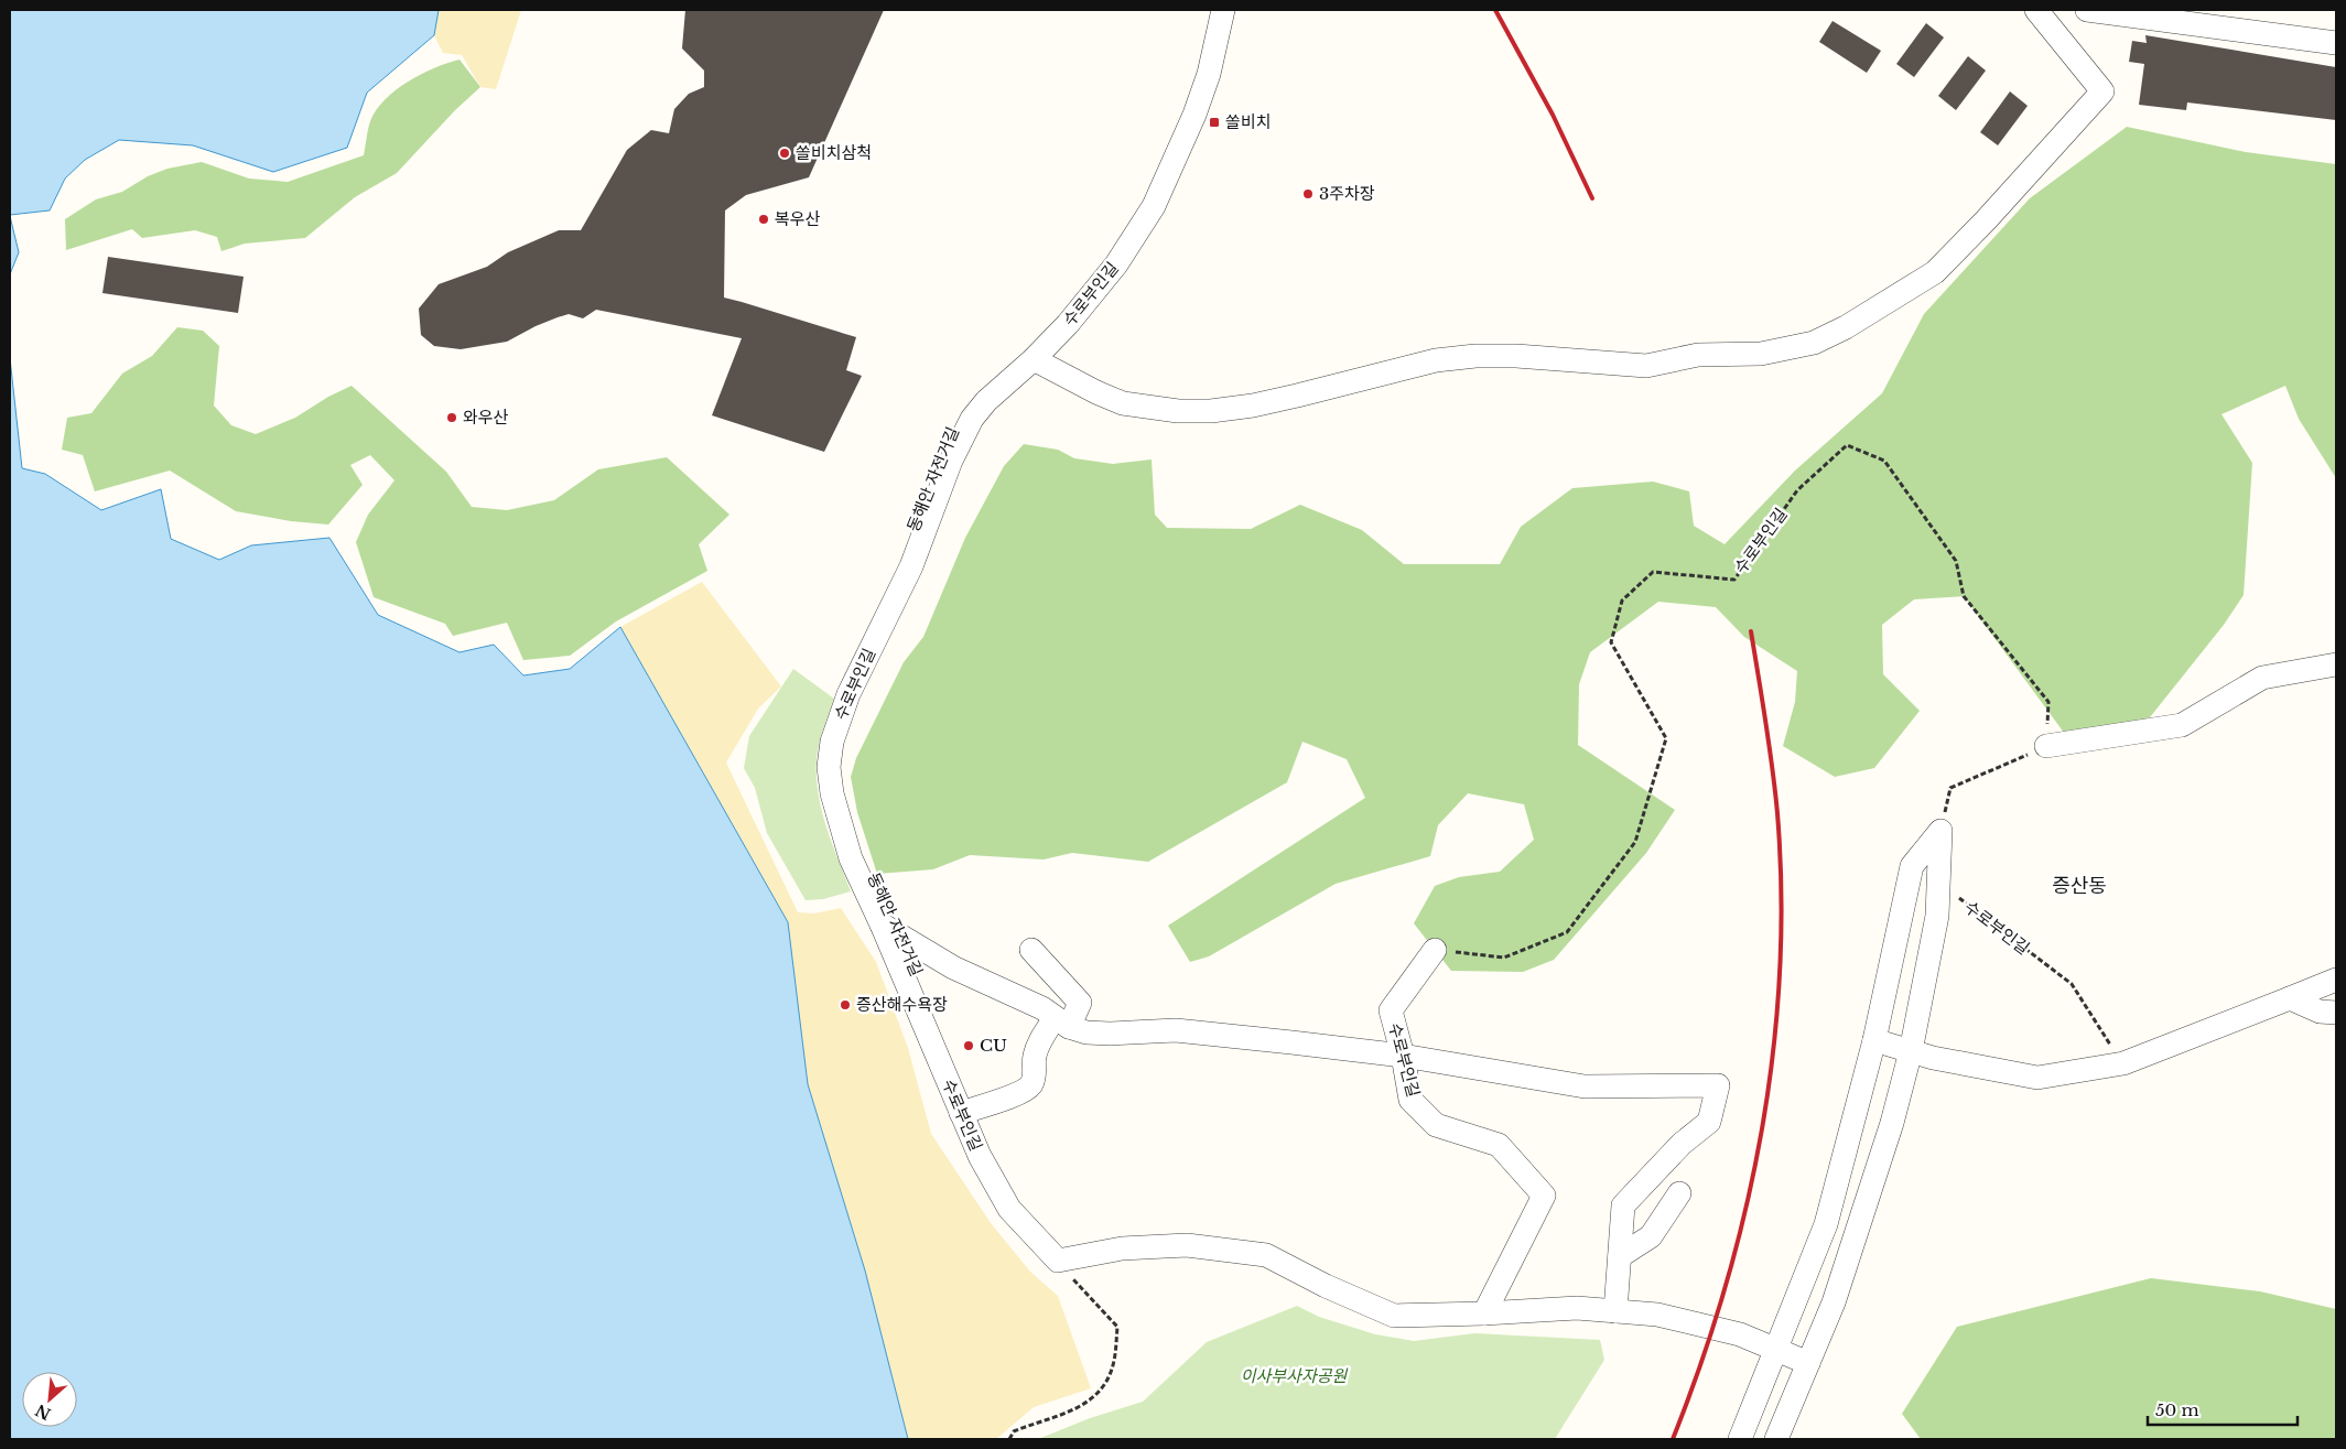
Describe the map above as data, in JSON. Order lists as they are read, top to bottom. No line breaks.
{"streets":{"street":["수로부인길"]},"districts":["증산동"],"parks":["이사부사자공원"],"places":{"transit":["쏠비치"],"other":["쏠비치삼척","3주차장","복우산","와우산","증산해수욕장","CU"]},"scale_bar":"50 m","north":"bottom left"}
